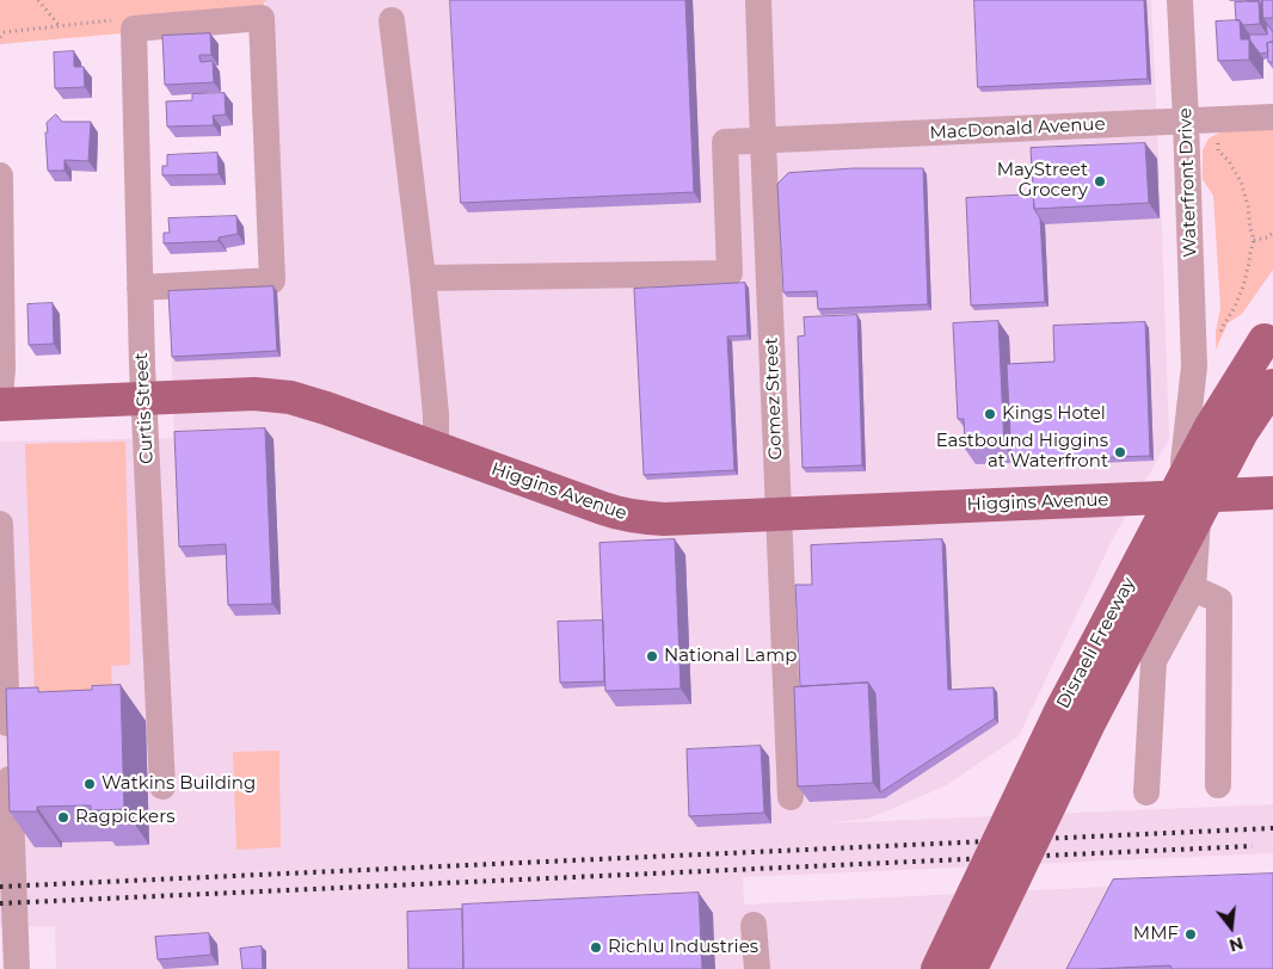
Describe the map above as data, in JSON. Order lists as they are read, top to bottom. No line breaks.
{"streets":{"main road":["Higgins Avenue","Disraeli Freeway"],"street":["MacDonald Avenue","Waterfront Drive","Gomez Street","Curtis Street"]},"crossings":[["MacDonald Avenue","Waterfront Drive"],["MacDonald Avenue","Gomez Street"],["Waterfront Drive","Higgins Avenue"],["Gomez Street","Higgins Avenue"],["Curtis Street","Higgins Avenue"]],"places":["MayStreet Grocery","Kings Hotel","Eastbound Higgins at Waterfront","National Lamp","Watkins Building","Ragpickers","MMF","Richlu Industries"],"north":"bottom"}
